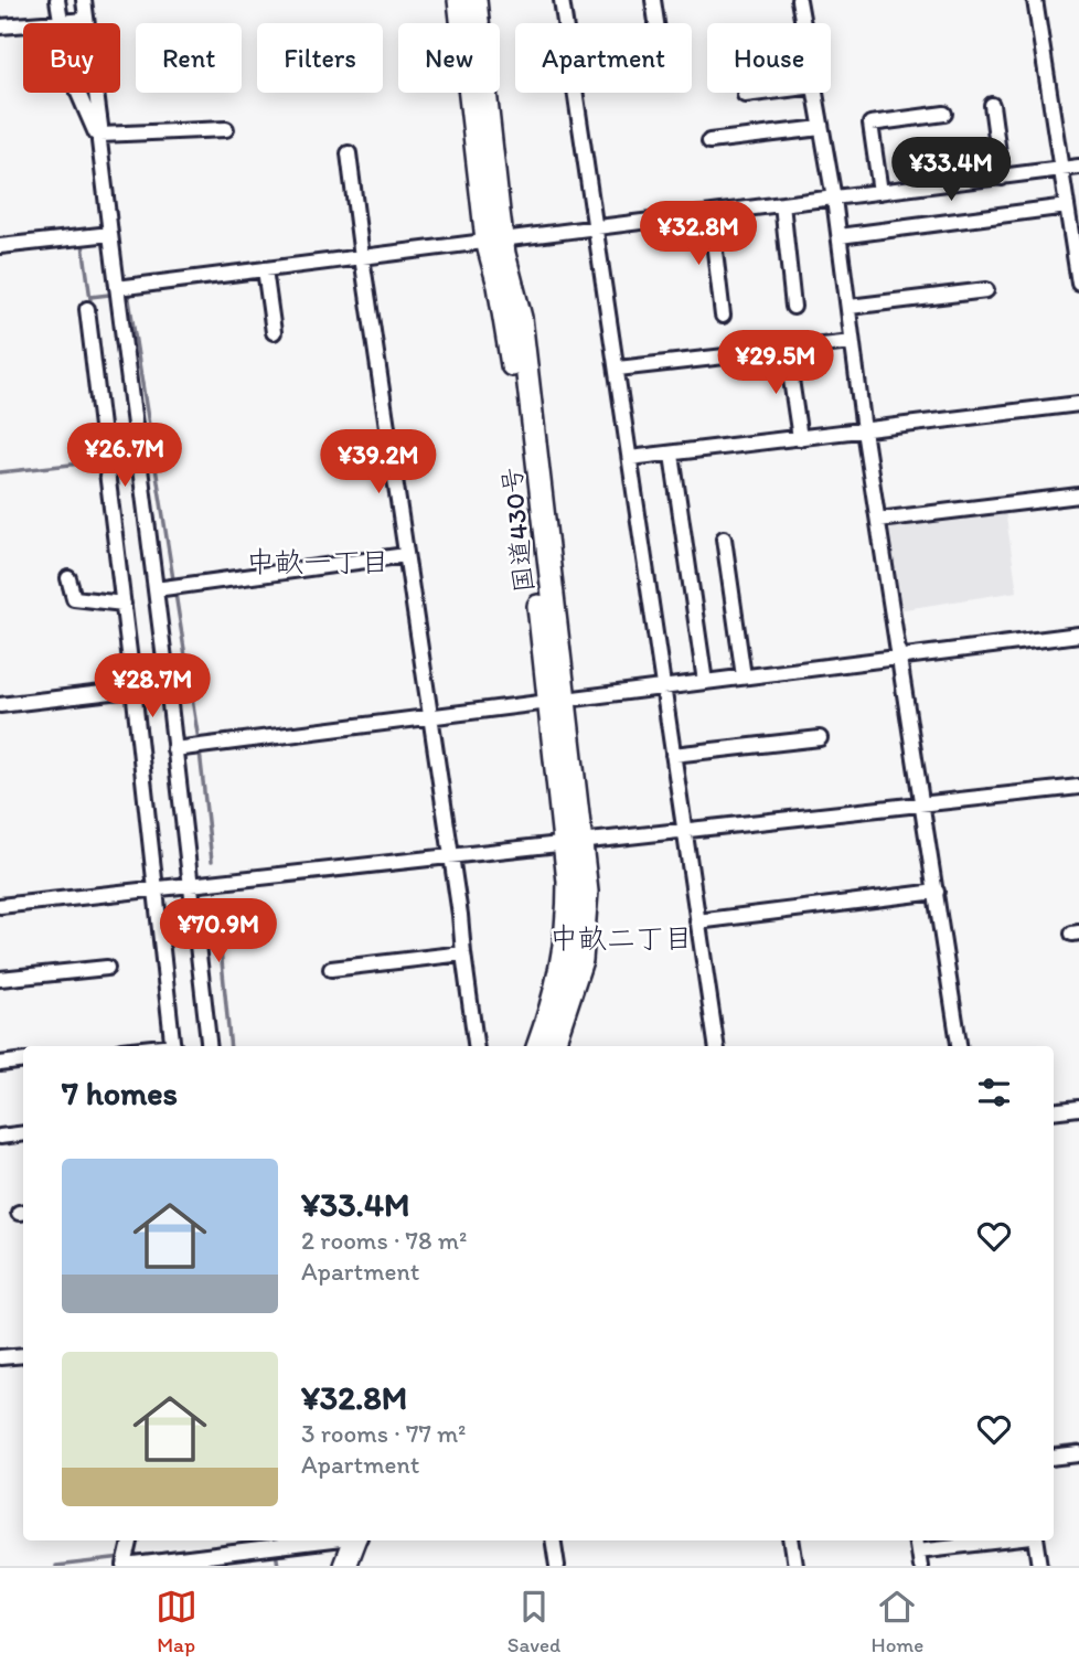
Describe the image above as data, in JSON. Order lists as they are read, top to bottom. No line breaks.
{"streets":{"highway":["国道430号"]},"districts":["中畝一丁目","中畝二丁目"],"page":{"chip":["Buy","Rent","Filters","New","Apartment","House"],"price":["¥33.4M","¥32.8M","¥29.5M","¥26.7M","¥39.2M","¥28.7M","¥70.9M"],"heading":"7 homes","list":[{"name":"¥33.4M","note":"2 rooms · 78 m² · Apartment"},{"name":"¥32.8M","note":"3 rooms · 77 m² · Apartment"}],"tabs":["Map","Saved","Home"]}}
